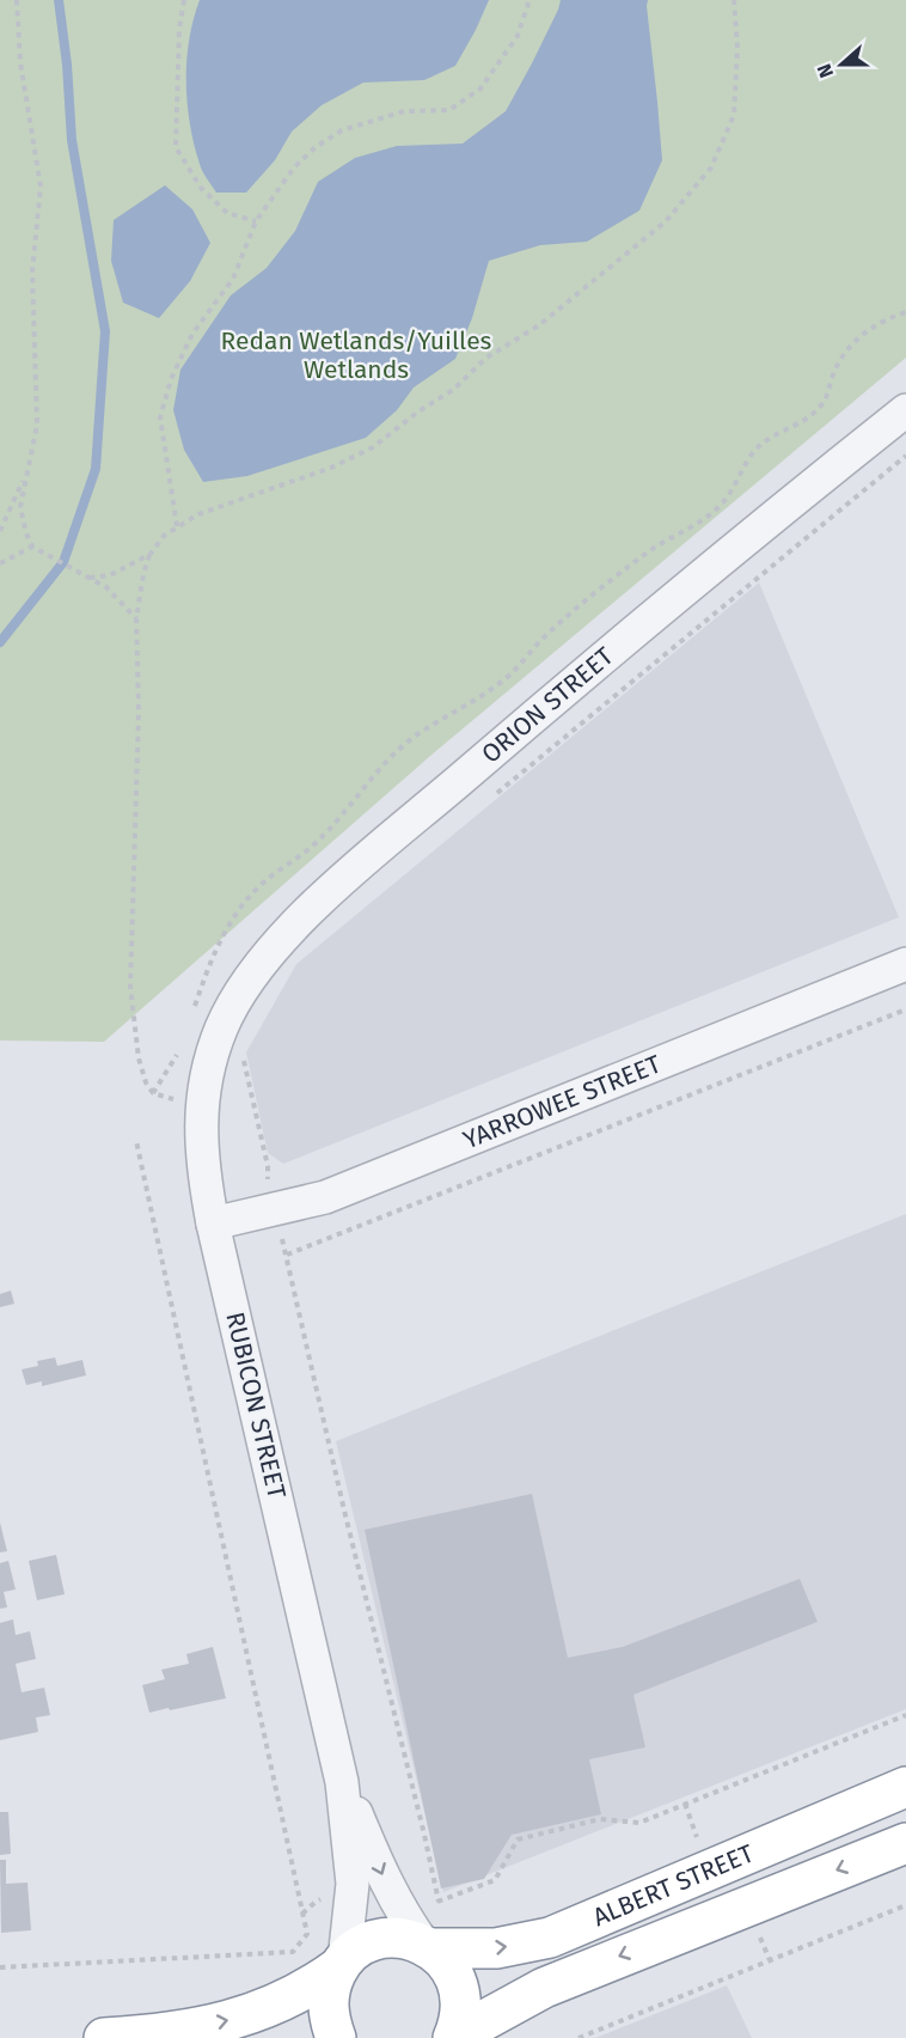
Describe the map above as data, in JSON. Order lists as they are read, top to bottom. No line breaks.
{"streets":{"highway":["ALBERT STREET"],"street":["ORION STREET","YARROWEE STREET","RUBICON STREET"]},"crossings":[["ORION STREET","RUBICON STREET"],["YARROWEE STREET","RUBICON STREET"],["RUBICON STREET","ALBERT STREET"]],"parks":["Redan Wetlands/Yuilles Wetlands"],"north":"left"}
